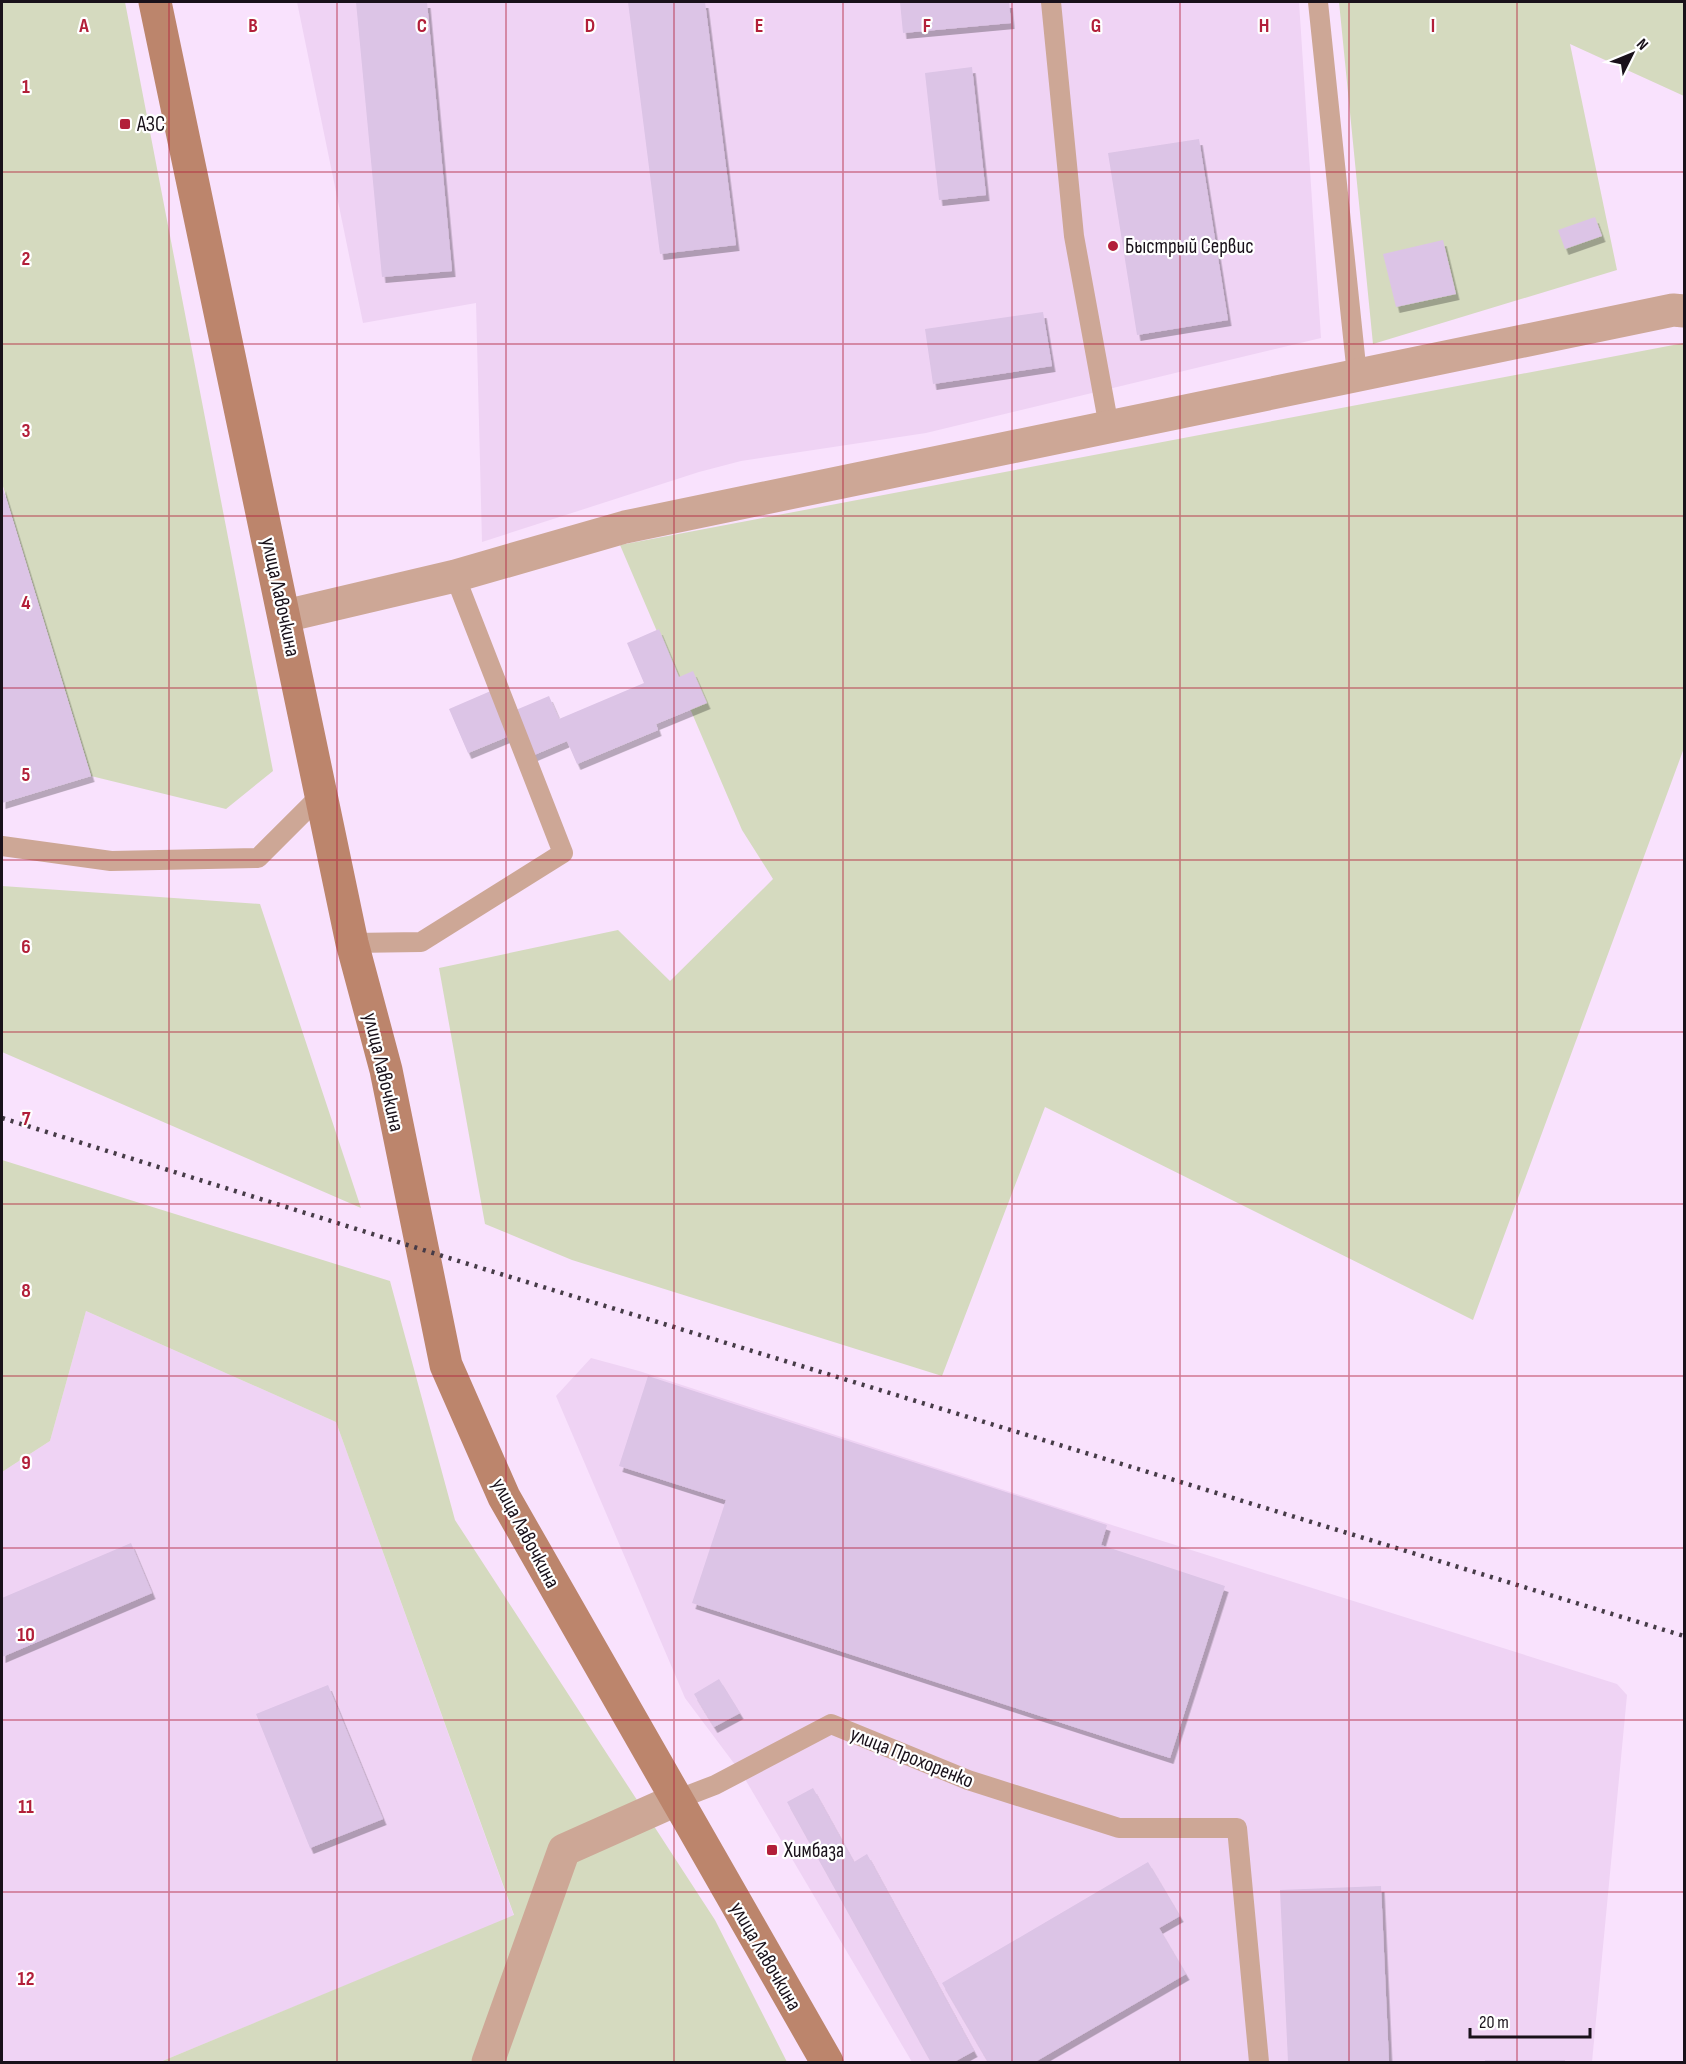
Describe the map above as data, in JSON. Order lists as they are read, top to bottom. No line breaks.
{"streets":{"main road":["улица Лавочкина"],"street":["улица Прохоренко"]},"crossings":[["улица Лавочкина","улица Прохоренко"]],"places":{"transit":["АЗС","Химбаза"],"other":["Быстрый Сервис"]},"scale_bar":"20 m","north":"top right","grid":{"columns":["A","B","C","D","E","F","G","H","I"],"rows":["1","2","3","4","5","6","7","8","9","10","11","12"]}}
